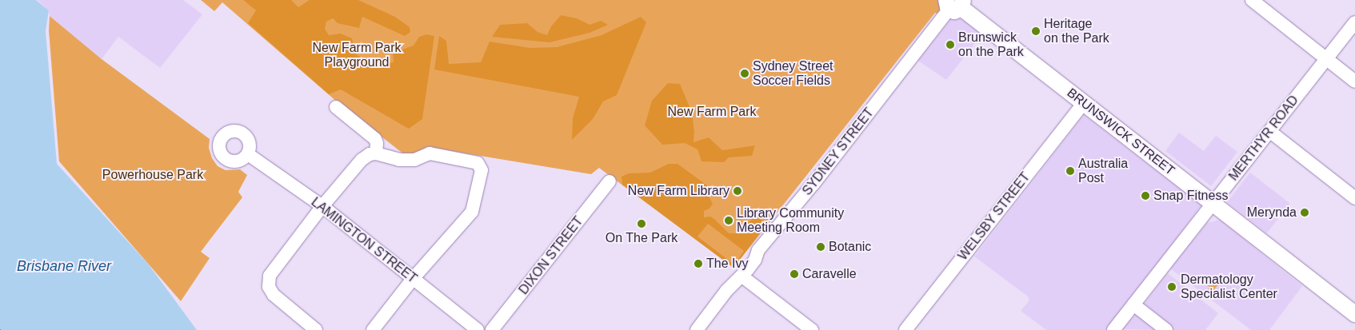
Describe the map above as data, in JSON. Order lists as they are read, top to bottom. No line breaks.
{"streets":{"main road":["BRUNSWICK STREET"],"street":["MERTHYR ROAD","SYDNEY STREET","WELSBY STREET","LAMINGTON STREET","DIXON STREET"]},"crossings":[["BRUNSWICK STREET","MERTHYR ROAD"],["BRUNSWICK STREET","SYDNEY STREET"],["BRUNSWICK STREET","WELSBY STREET"]],"water":["Brisbane River"],"parks":["New Farm Park Playground","New Farm Park","Powerhouse Park"],"places":["Heritage on the Park","Brunswick on the Park","Sydney Street Soccer Fields","Australia Post","New Farm Library","Snap Fitness","Merynda","Library Community Meeting Room","On The Park","Botanic","The Ivy","Caravelle","Dermatology Specialist Center"]}
